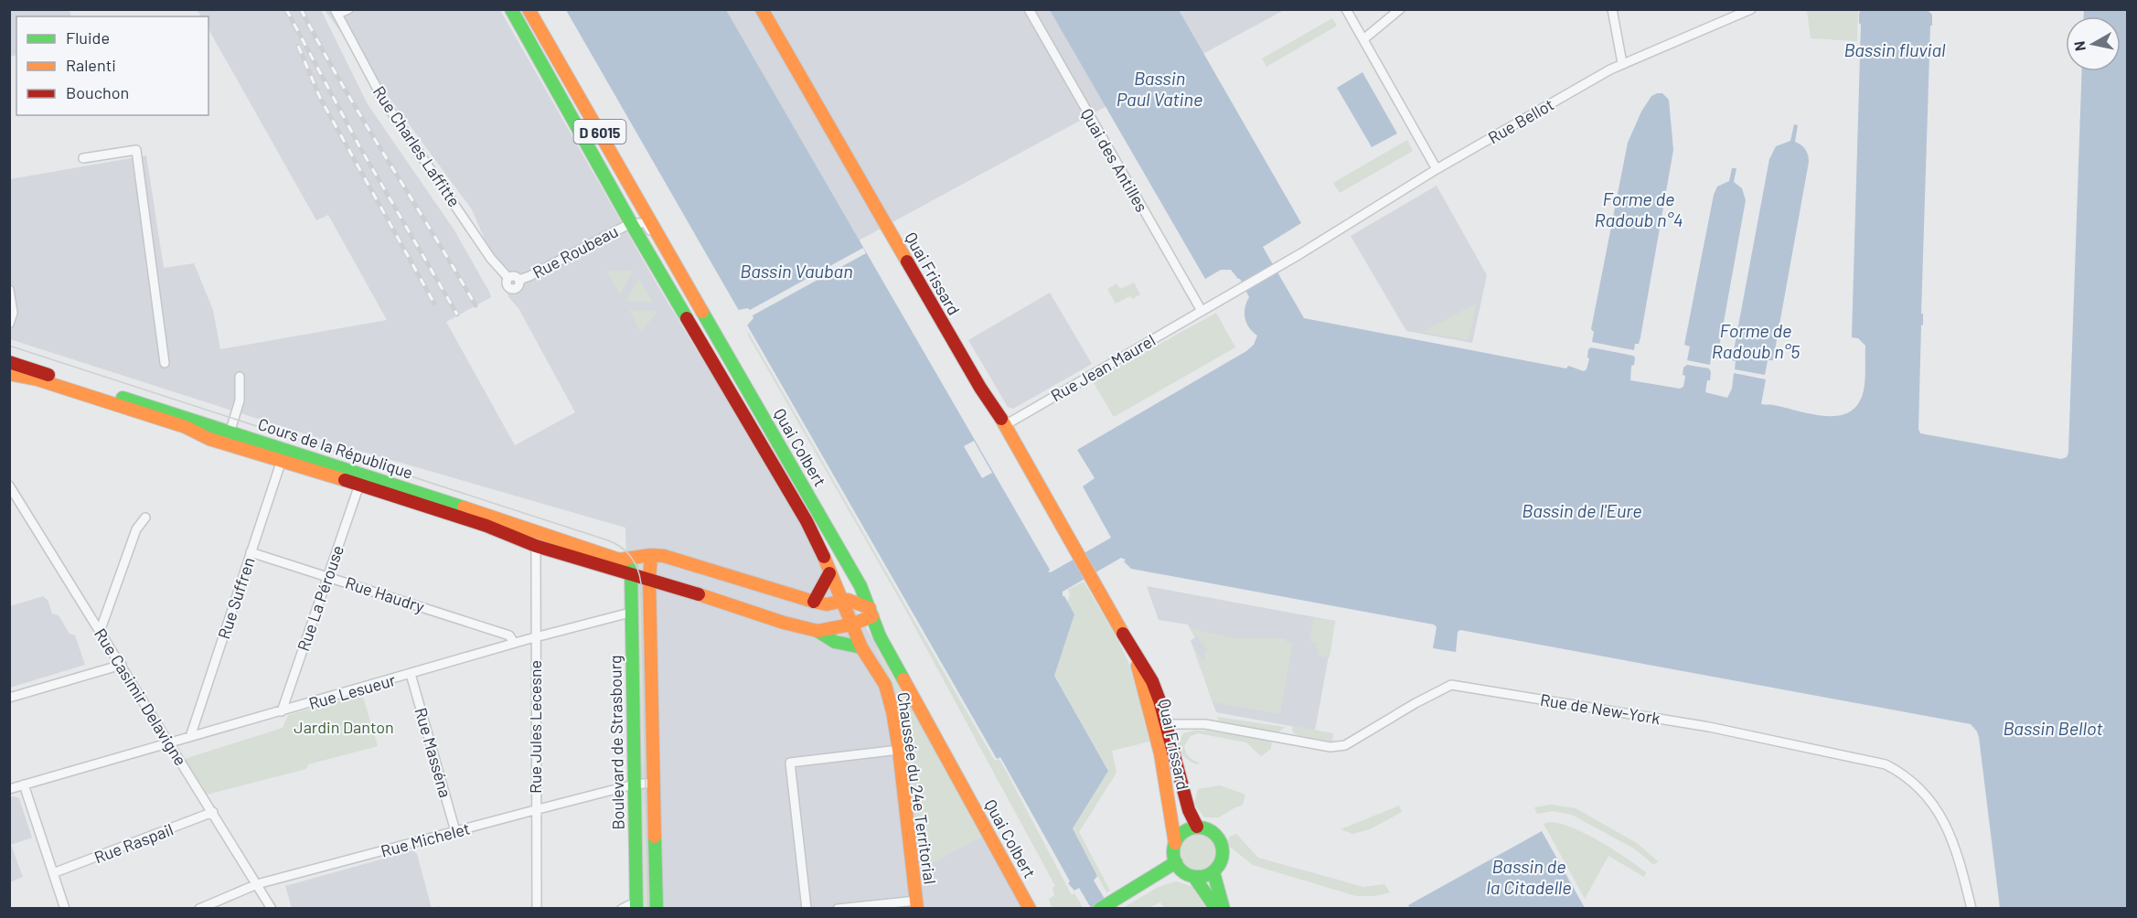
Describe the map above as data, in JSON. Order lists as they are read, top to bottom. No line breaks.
{"streets":{"main road":["D 6015","Quai Frissard","Quai Colbert","Cours de la République","Boulevard de Strasbourg","Chaussée du 24e Territorial"],"street":["Rue Bellot","Rue Charles Laffitte","Quai des Antilles","Rue Roubeau","Rue Jean Maurel","Rue Haudry","Rue Suffren","Rue La Pérouse","Rue Lesueur","Rue Casimir Delavigne","Rue de New-York","Rue Jules Lecesne","Rue Masséna","Rue Michelet","Rue Raspail"]},"crossings":[["Rue Bellot","Rue Jean Maurel"],["Rue Charles Laffitte","Rue Roubeau"],["Quai des Antilles","Rue Jean Maurel"],["Rue Roubeau","Quai Colbert"],["Quai Frissard","Rue Jean Maurel"],["Quai Frissard","Rue de New-York"],["Quai Colbert","Chaussée du 24e Territorial"],["Cours de la République","Rue Suffren"],["Cours de la République","Rue La Pérouse"],["Cours de la République","Rue Jules Lecesne"],["Cours de la République","Boulevard de Strasbourg"],["Rue Haudry","Rue Suffren"],["Rue Haudry","Rue La Pérouse"],["Rue Haudry","Rue Lesueur"],["Rue Suffren","Rue Lesueur"],["Rue La Pérouse","Rue Lesueur"],["Rue Lesueur","Rue Casimir Delavigne"],["Rue Lesueur","Rue Jules Lecesne"],["Rue Lesueur","Boulevard de Strasbourg"],["Rue Lesueur","Rue Masséna"],["Rue Casimir Delavigne","Rue Michelet"],["Rue Casimir Delavigne","Rue Raspail"],["Rue Jules Lecesne","Rue Michelet"],["Boulevard de Strasbourg","Rue Michelet"],["Rue Masséna","Rue Michelet"]],"water":["Bassin fluvial","Bassin Paul Vatine","Forme de Radoub n°4","Bassin Vauban","Forme de Radoub n°5","Bassin de l'Eure","Bassin Bellot","Bassin de la Citadelle"],"parks":["Jardin Danton"],"legend":["Fluide","Ralenti","Bouchon"],"north":"left"}
